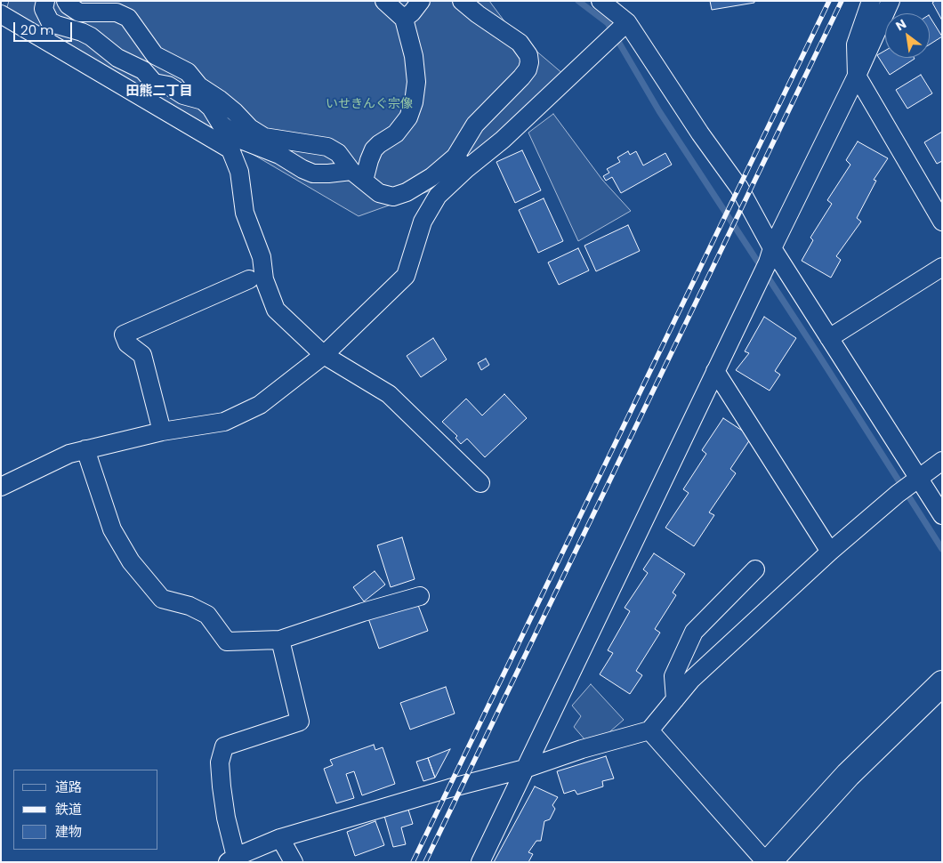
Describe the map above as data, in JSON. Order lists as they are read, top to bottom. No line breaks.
{"districts":["田熊二丁目"],"parks":["いせきんぐ宗像"],"legend":["道路","鉄道","建物"],"scale_bar":"20 m","north":"top left"}
